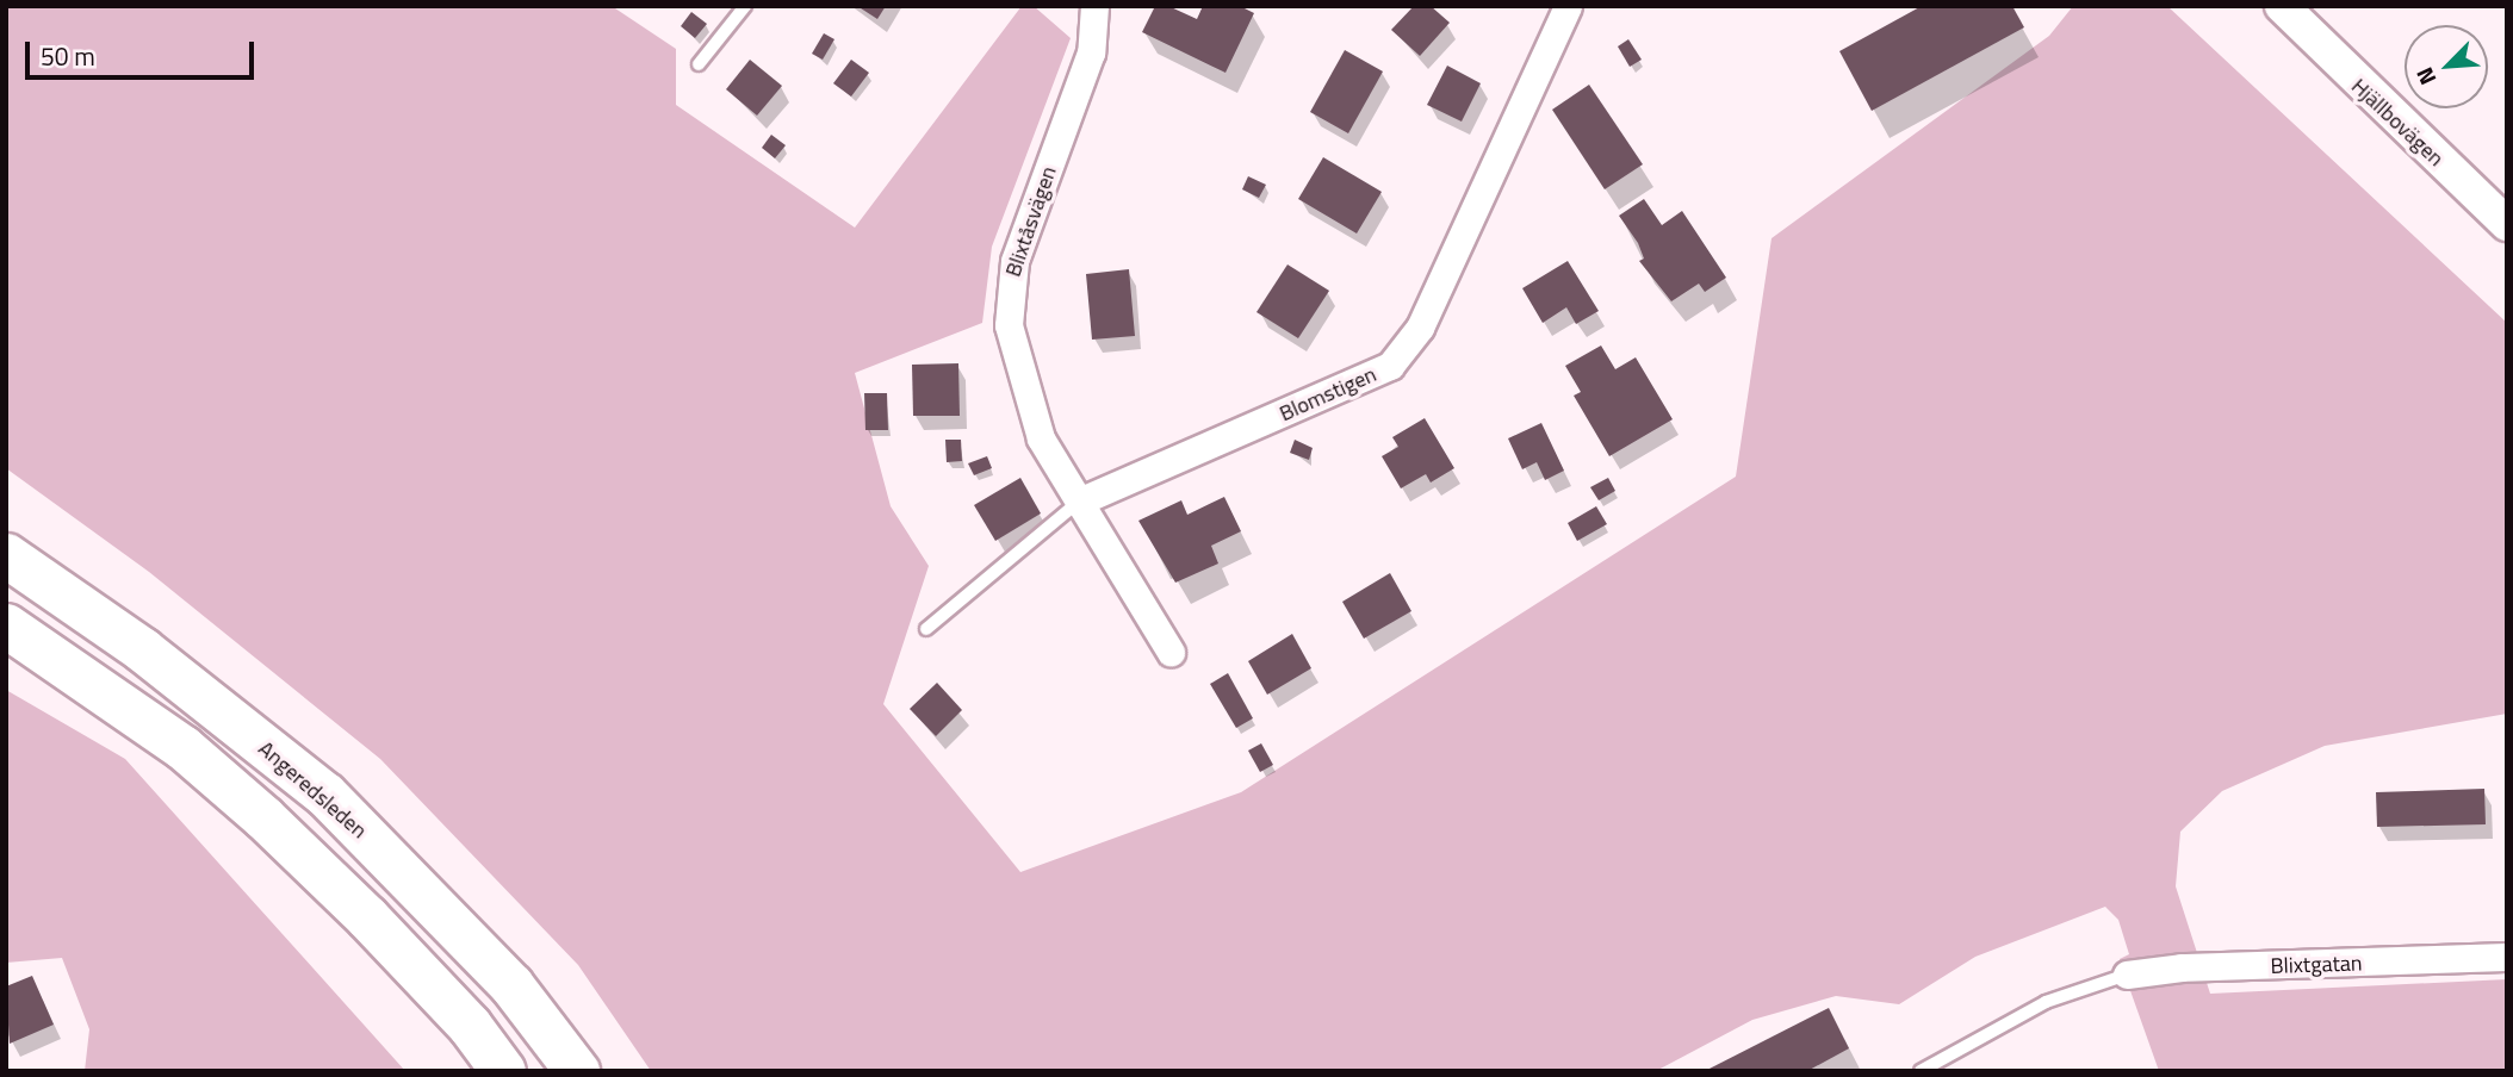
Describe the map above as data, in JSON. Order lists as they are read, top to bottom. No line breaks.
{"streets":{"highway":["Angeredsleden"],"street":["Hjällbovägen","Blixtåsvägen","Blomstigen","Blixtgatan"]},"crossings":[["Blixtåsvägen","Blomstigen"]],"scale_bar":"50 m","north":"bottom left"}
